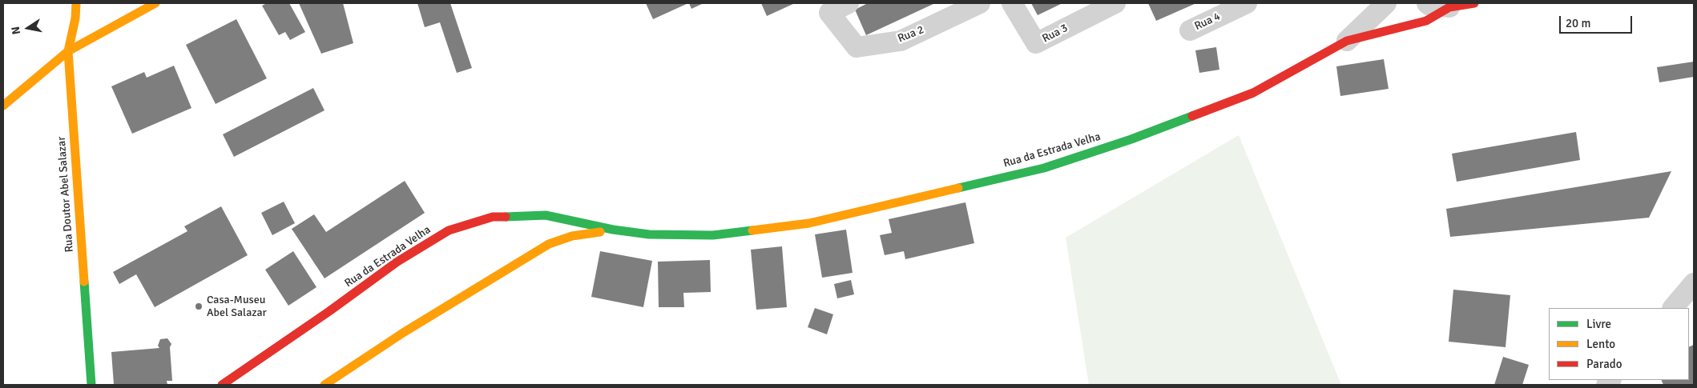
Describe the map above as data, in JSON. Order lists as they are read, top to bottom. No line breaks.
{"streets":{"street":["Rua 4","Rua 3","Rua 2","Rua da Estrada Velha","Rua Doutor Abel Salazar"]},"places":["Casa-Museu Abel Salazar"],"legend":["Livre","Lento","Parado"],"scale_bar":"20 m","north":"left"}
